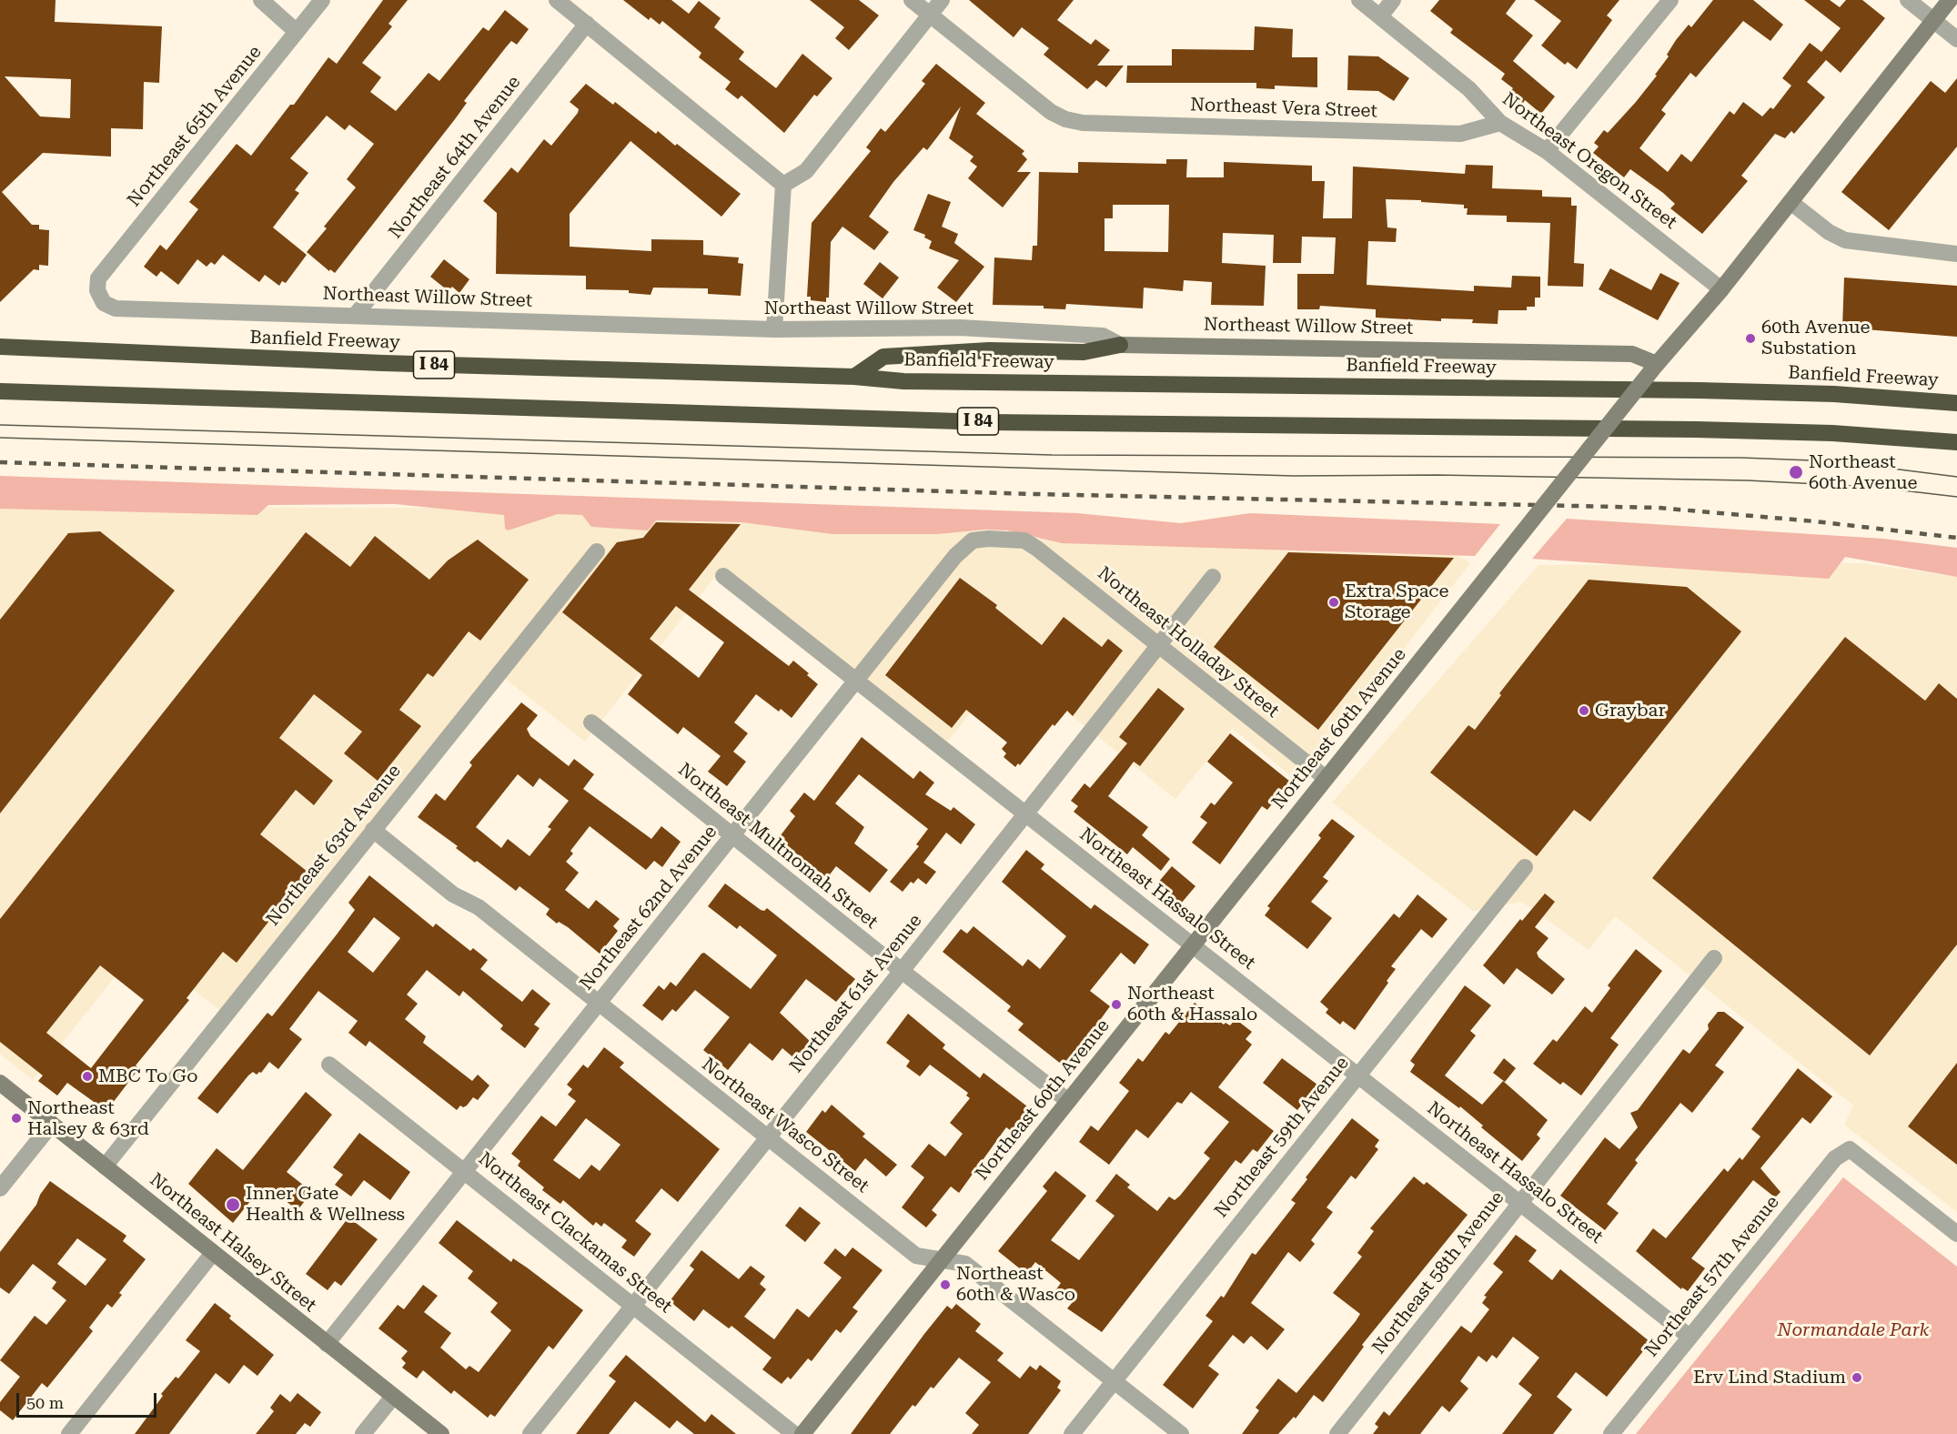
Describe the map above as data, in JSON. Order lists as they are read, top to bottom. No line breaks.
{"streets":{"highway":["Banfield Freeway","I 84"],"main road":["Northeast Willow Street","Northeast 60th Avenue","Northeast Halsey Street"],"street":["Northeast Vera Street","Northeast 65th Avenue","Northeast 64th Avenue","Northeast Oregon Street","Northeast Holladay Street","Northeast 63rd Avenue","Northeast Multnomah Street","Northeast Hassalo Street","Northeast 62nd Avenue","Northeast 61st Avenue","Northeast Wasco Street","Northeast 59th Avenue","Northeast Clackamas Street","Northeast 58th Avenue","Northeast 57th Avenue"]},"crossings":[["Northeast Vera Street","Northeast Oregon Street"],["Northeast 65th Avenue","Northeast Willow Street"],["Northeast 64th Avenue","Northeast Willow Street"],["Northeast Oregon Street","Northeast 60th Avenue"],["Northeast Willow Street","Northeast 60th Avenue"],["Northeast Holladay Street","Northeast 60th Avenue"],["Northeast Holladay Street","Northeast 62nd Avenue"],["Northeast Holladay Street","Northeast 61st Avenue"],["Northeast 60th Avenue","Northeast Multnomah Street"],["Northeast 60th Avenue","Northeast Hassalo Street"],["Northeast 60th Avenue","Northeast Wasco Street"],["Northeast 63rd Avenue","Northeast Wasco Street"],["Northeast 63rd Avenue","Northeast Halsey Street"],["Northeast Multnomah Street","Northeast 62nd Avenue"],["Northeast Multnomah Street","Northeast 61st Avenue"],["Northeast Hassalo Street","Northeast 62nd Avenue"],["Northeast Hassalo Street","Northeast 61st Avenue"],["Northeast Hassalo Street","Northeast 59th Avenue"],["Northeast Hassalo Street","Northeast 58th Avenue"],["Northeast Hassalo Street","Northeast 57th Avenue"],["Northeast 62nd Avenue","Northeast Wasco Street"],["Northeast 62nd Avenue","Northeast Clackamas Street"],["Northeast 62nd Avenue","Northeast Halsey Street"],["Northeast 61st Avenue","Northeast Wasco Street"],["Northeast 61st Avenue","Northeast Clackamas Street"],["Northeast Wasco Street","Northeast 59th Avenue"]],"parks":["Normandale Park"],"places":["60th Avenue Substation","Northeast 60th Avenue","Extra Space Storage","Graybar","Northeast 60th & Hassalo","MBC To Go","Northeast Halsey & 63rd","Inner Gate Health & Wellness","Northeast 60th & Wasco","Erv Lind Stadium"],"scale_bar":"50 m"}
